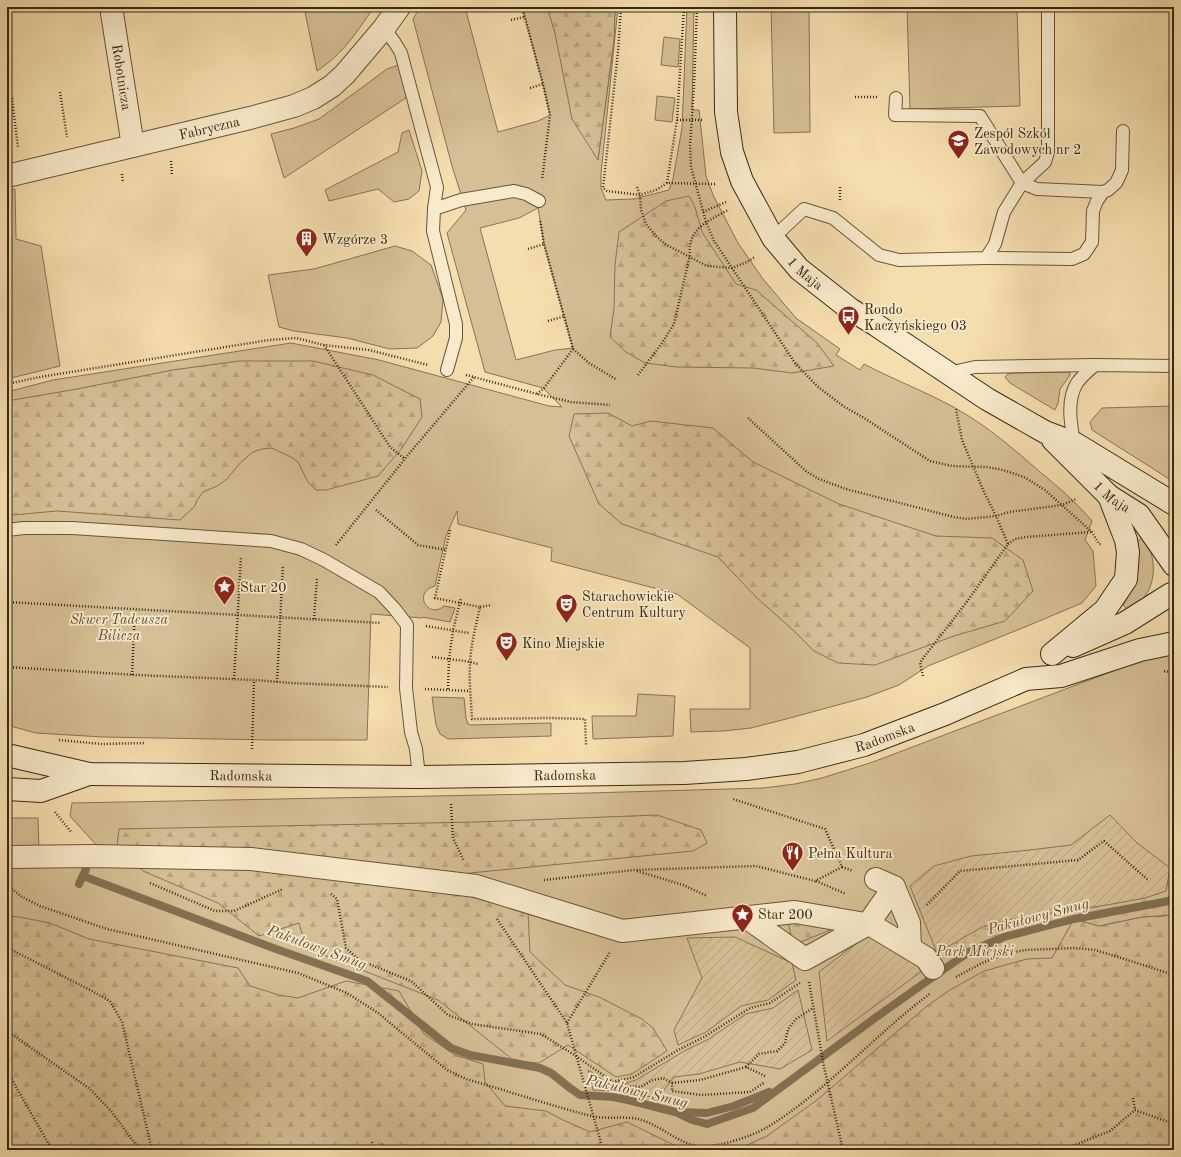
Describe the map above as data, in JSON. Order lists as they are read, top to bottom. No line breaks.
{"streets":{"street":["Robotnicza","Fabryczna","1 Maja","Radomska"]},"crossings":[["Robotnicza","Fabryczna"]],"water":["Pakułowy Smug"],"parks":["Skwer Tadeusza Bilicza","Park Miejski"],"places":{"school or university":["Zespół Szkół Zawodowych nr 2"],"building":["Wzgórze 3"],"bus stop":["Rondo Kaczyńskiego 03"],"place":["Star 20","Star 200"],"theatre":["Starachowickie Centrum Kultury","Kino Miejskie"],"restaurant":["Pełna Kultura"]}}
